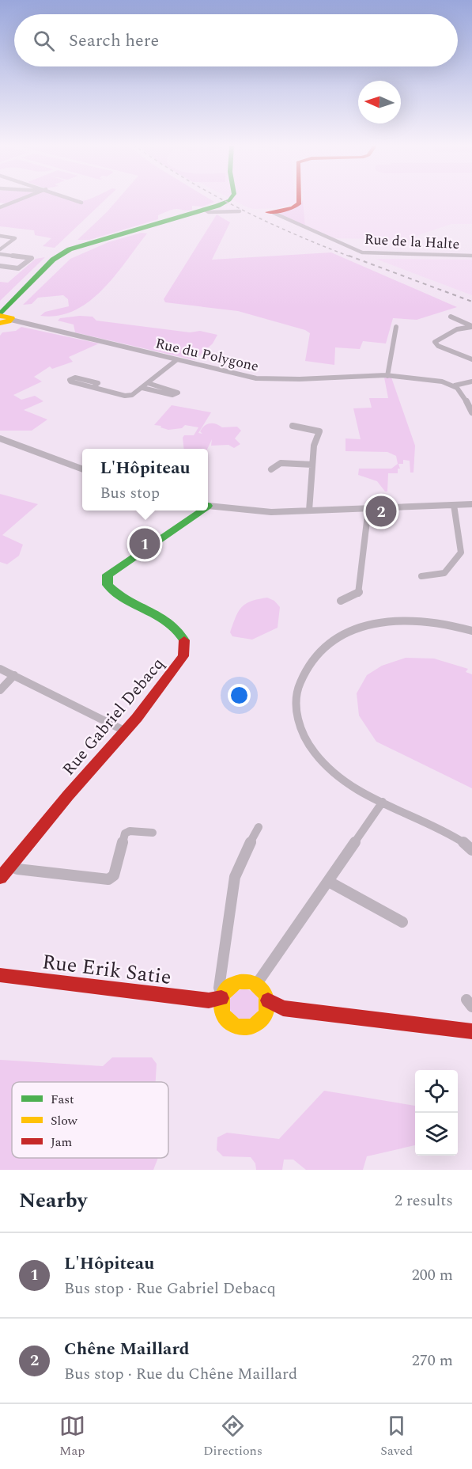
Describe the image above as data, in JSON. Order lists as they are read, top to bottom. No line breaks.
{"streets":{"street":["Rue de la Halte","Rue du Polygone","Rue Gabriel Debacq","Rue Erik Satie"]},"legend":["Fast","Slow","Jam"],"north":"left","page":{"search":"Search here","popup":["L'Hôpiteau","Bus stop"],"pins":["2","1"],"heading":["Nearby","2 results"],"list":[{"mark":"1","name":"L'Hôpiteau","note":"Bus stop · Rue Gabriel Debacq","value":"200 m"},{"mark":"2","name":"Chêne Maillard","note":"Bus stop · Rue du Chêne Maillard","value":"270 m"}],"nav":["Map","Directions","Saved"]}}
